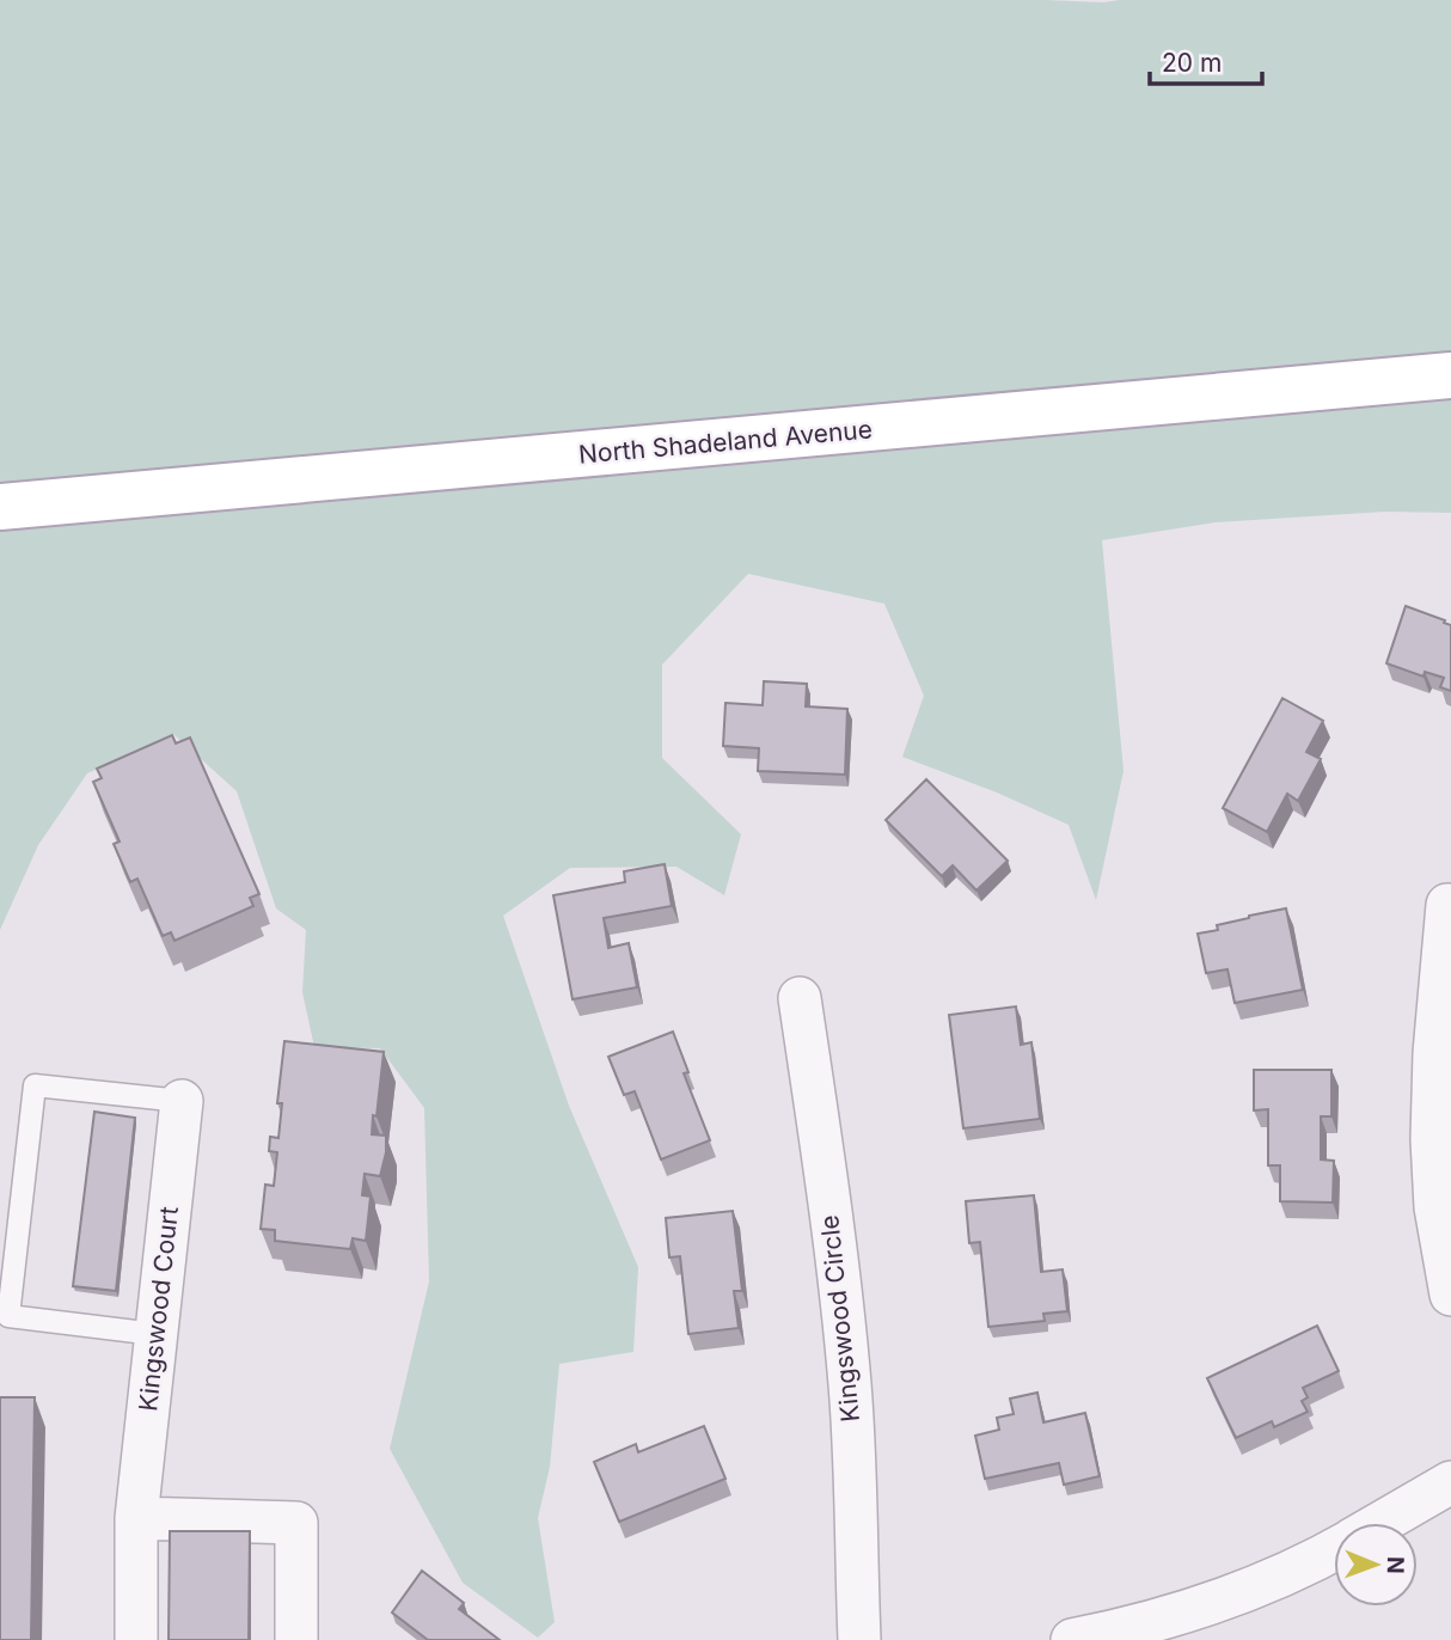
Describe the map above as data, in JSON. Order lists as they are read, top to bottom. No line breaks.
{"streets":{"main road":["North Shadeland Avenue"],"street":["Kingswood Court","Kingswood Circle"]},"scale_bar":"20 m","north":"right"}
